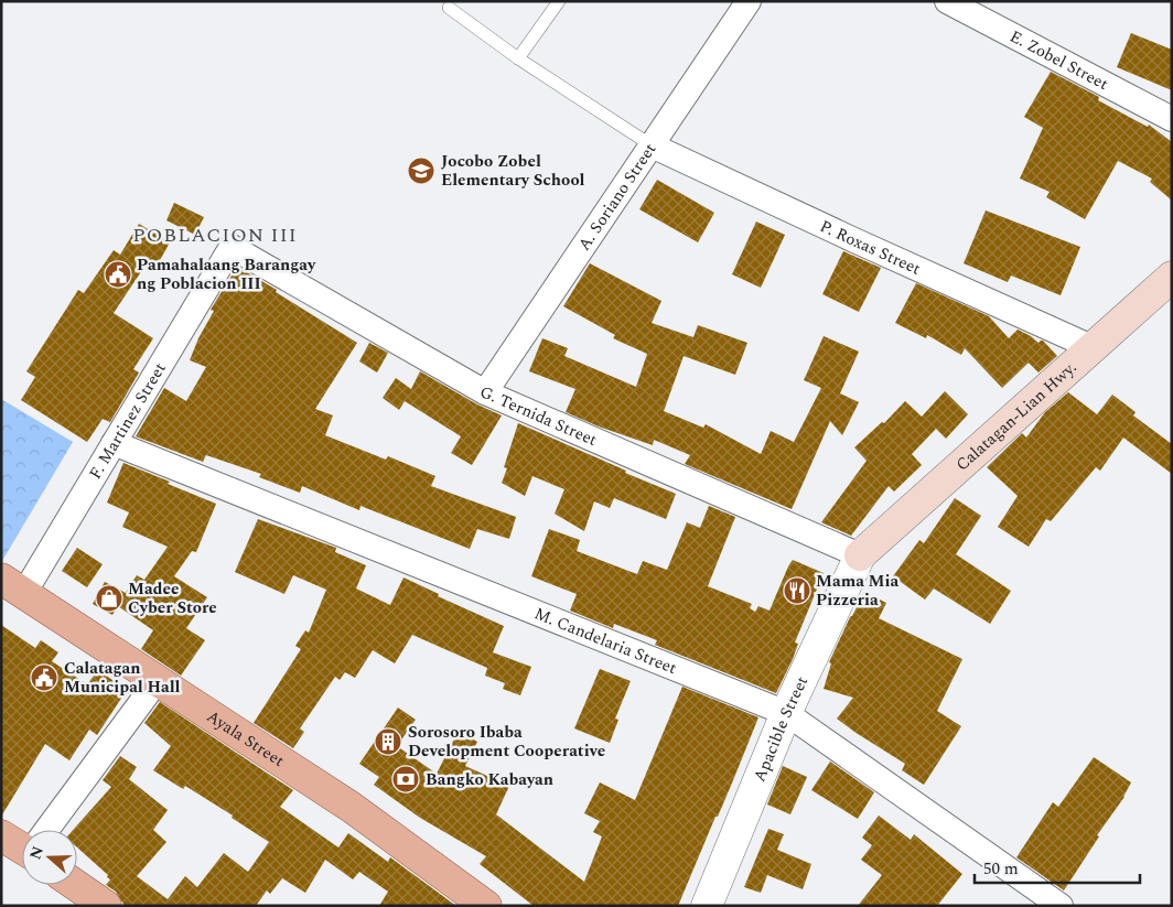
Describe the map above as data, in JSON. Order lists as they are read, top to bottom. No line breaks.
{"streets":{"main road":["Calatagan-Lian Hwy.","Ayala Street"],"street":["E. Zobel Street","A. Soriano Street","P. Roxas Street","G. Ternida Street","F. Martinez Street","M. Candelaria Street","Apacible Street"]},"crossings":[["A. Soriano Street","P. Roxas Street"],["A. Soriano Street","G. Ternida Street"],["P. Roxas Street","Calatagan-Lian Hwy."],["G. Ternida Street","Calatagan-Lian Hwy."],["G. Ternida Street","F. Martinez Street"],["G. Ternida Street","Apacible Street"],["Calatagan-Lian Hwy.","Apacible Street"],["F. Martinez Street","M. Candelaria Street"],["F. Martinez Street","Ayala Street"],["M. Candelaria Street","Apacible Street"]],"districts":["POBLACION III"],"places":{"school or university":["Jocobo Zobel Elementary School"],"public building":["Pamahalaang Barangay ng Poblacion III","Calatagan Municipal Hall"],"restaurant":["Mama Mia Pizzeria"],"shop":["Madee Cyber Store"],"building":["Sorosoro Ibaba Development Cooperative"],"bank":["Bangko Kabayan"]},"scale_bar":"50 m","north":"left"}
